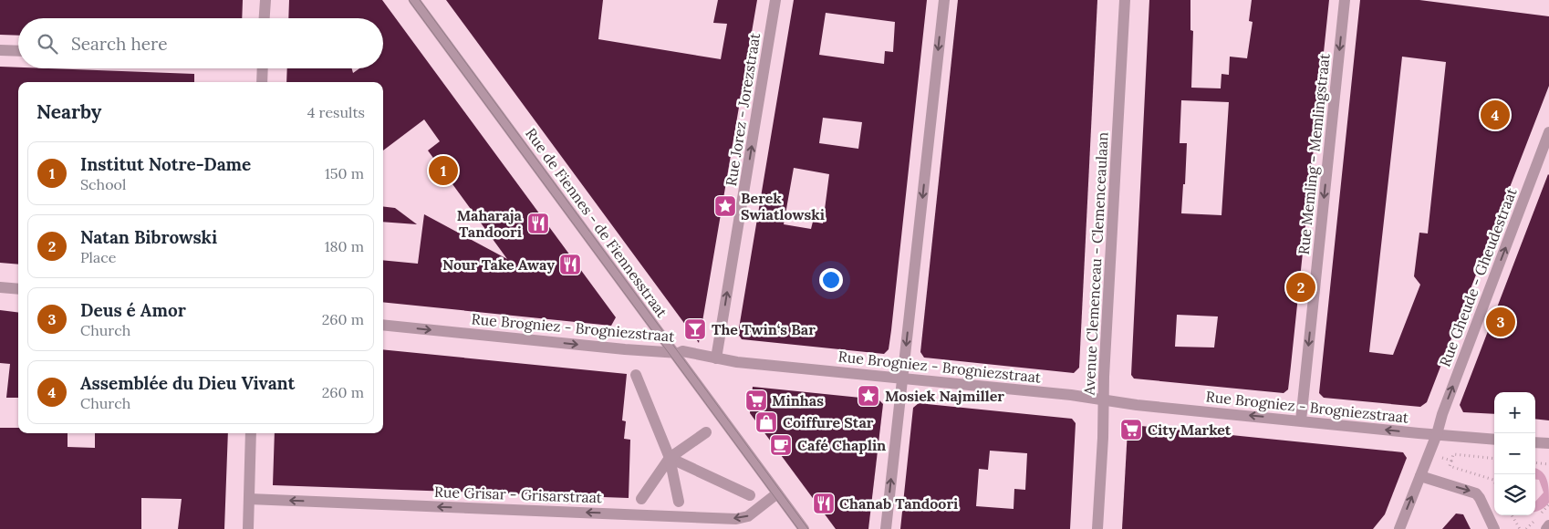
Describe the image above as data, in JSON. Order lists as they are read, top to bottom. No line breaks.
{"streets":{"street":["Rue Jorez - Jorezstraat","Rue Memling - Memlingstraat","Rue de Fiennes - de Fiennesstraat","Avenue Clemenceau - Clemenceaulaan","Rue Gheude - Gheudestraat","Rue Brogniez - Brogniezstraat","Rue Grisar - Grisarstraat"]},"crossings":[["Rue Jorez - Jorezstraat","Rue Brogniez - Brogniezstraat"],["Rue Memling - Memlingstraat","Rue Brogniez - Brogniezstraat"],["Rue de Fiennes - de Fiennesstraat","Rue Brogniez - Brogniezstraat"],["Rue de Fiennes - de Fiennesstraat","Rue Grisar - Grisarstraat"],["Avenue Clemenceau - Clemenceaulaan","Rue Brogniez - Brogniezstraat"],["Rue Gheude - Gheudestraat","Rue Brogniez - Brogniezstraat"]],"one_way":["Rue Jorez - Jorezstraat","Rue Memling - Memlingstraat","Rue Gheude - Gheudestraat","Rue Grisar - Grisarstraat"],"places":{"place":["Berek Swiatlowski","Mosiek Najmiller"],"restaurant":["Maharaja Tandoori","Nour Take Away","Chanab Tandoori"],"bar":["The Twin‘s Bar"],"supermarket":["Minhas","City Market"],"shop":["Coiffure Star"],"cafe":["Café Chaplin"]},"page":{"search":"Search here","heading":["Nearby","4 results"],"pins":["4","1","2","3"],"list":[{"mark":"1","name":"Institut Notre-Dame","note":"School","value":"150 m"},{"mark":"2","name":"Natan Bibrowski","note":"Place","value":"180 m"},{"mark":"3","name":"Deus é Amor","note":"Church","value":"260 m"},{"mark":"4","name":"Assemblée du Dieu Vivant","note":"Church","value":"260 m"}],"map_buttons":["+","−"]}}
